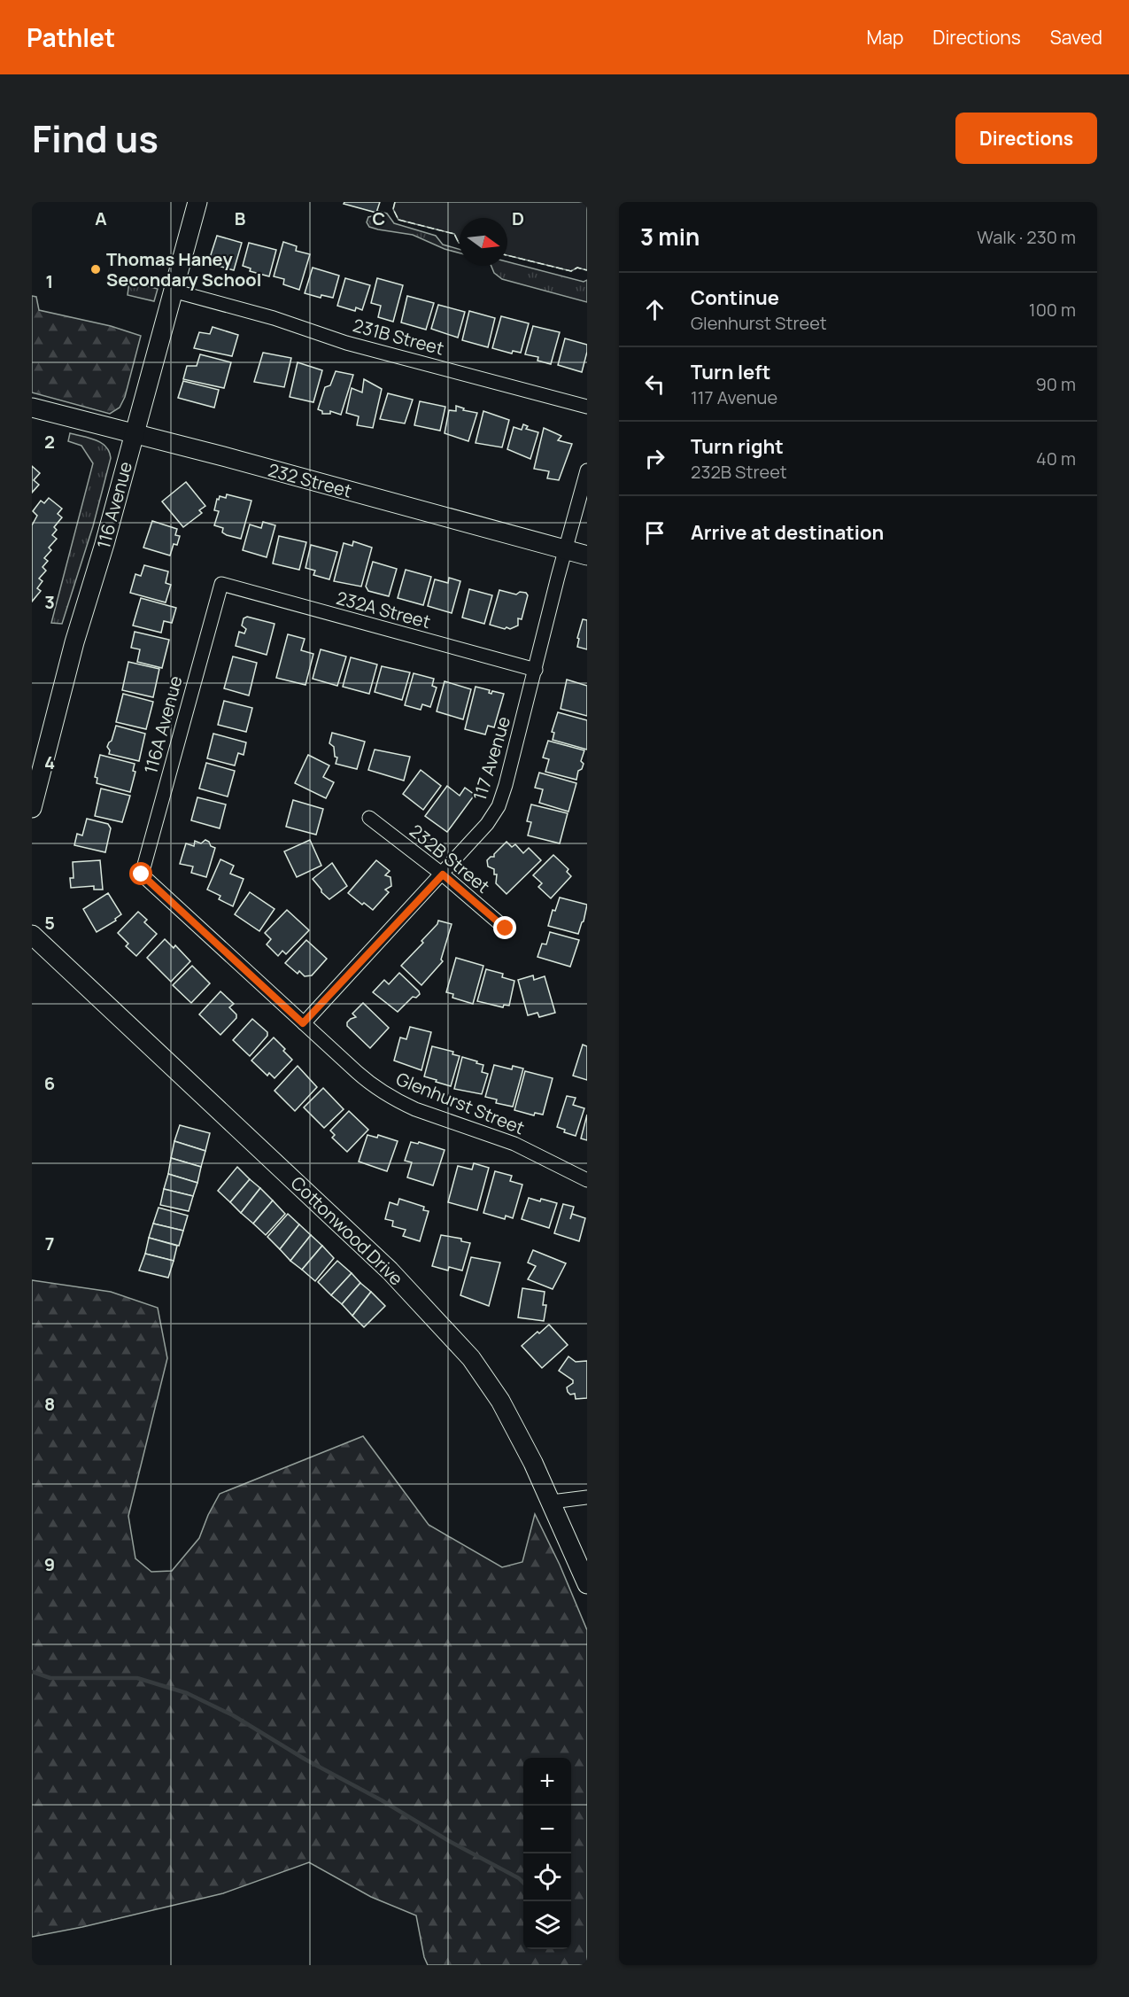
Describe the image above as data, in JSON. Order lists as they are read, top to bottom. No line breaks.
{"streets":{"street":["231B Street","232 Street","116 Avenue","232A Street","116A Avenue","117 Avenue","232B Street","Glenhurst Street","Cottonwood Drive"]},"crossings":[["231B Street","116 Avenue"],["232 Street","116 Avenue"],["232 Street","117 Avenue"],["232A Street","116A Avenue"],["232A Street","117 Avenue"],["116A Avenue","Glenhurst Street"],["117 Avenue","232B Street"],["117 Avenue","Glenhurst Street"]],"places":["Thomas Haney Secondary School"],"north":"right","page":{"header":"Pathlet","nav":["Map","Directions","Saved"],"title":"Find us","buttons":"Directions","heading":["3 min","Walk · 230 m"],"list":[["Continue","Glenhurst Street","100 m"],["Turn left","117 Avenue","90 m"],["Turn right","232B Street","40 m"],"Arrive at destination"],"map_buttons":["+","−"]},"grid":{"columns":["A","B","C","D"],"rows":["1","2","3","4","5","6","7","8","9"]}}
